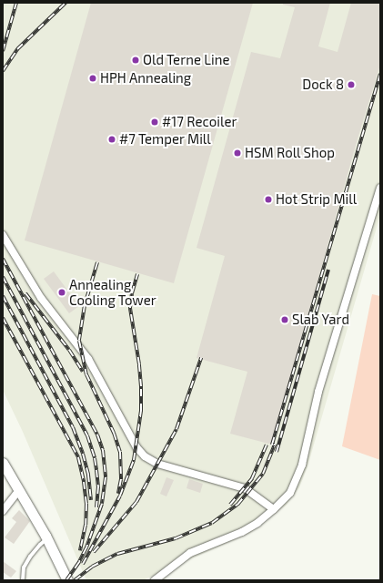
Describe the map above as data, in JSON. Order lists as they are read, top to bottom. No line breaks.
{"places":["Old Terne Line","HPH Annealing","Dock 8","#17 Recoiler","#7 Temper Mill","HSM Roll Shop","Hot Strip Mill","Annealing Cooling Tower","Slab Yard"]}
